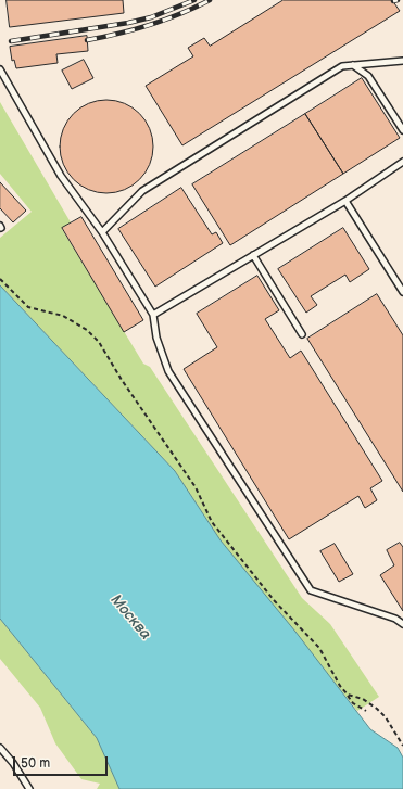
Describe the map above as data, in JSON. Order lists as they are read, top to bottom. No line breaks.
{"water":["Москва"],"scale_bar":"50 m"}
